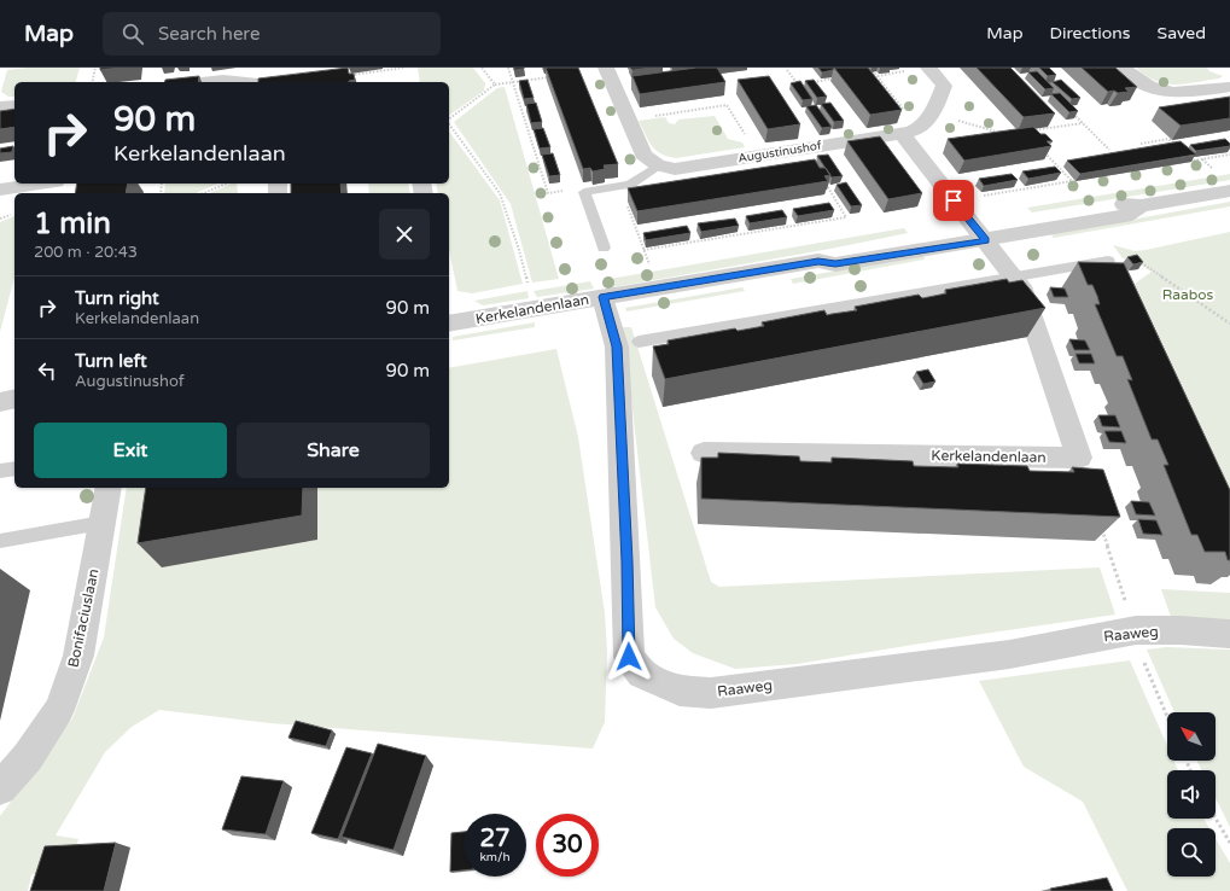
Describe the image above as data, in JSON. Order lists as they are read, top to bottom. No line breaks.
{"streets":{"street":["Augustinushof","Kerkelandenlaan","Bonifaciuslaan","Raaweg"]},"crossings":[["Kerkelandenlaan","Raaweg"]],"parks":["Raabos"],"north":"top left","page":{"header":"Map","search":"Search here","nav":["Map","Directions","Saved"],"turn":["90 m","Kerkelandenlaan"],"heading":["1 min","200 m · 20:43"],"list":[{"name":"Turn right","note":"Kerkelandenlaan","value":"90 m"},{"name":"Turn left","note":"Augustinushof","value":"90 m"}],"buttons":["Exit","Share"],"speed":"27 km/h","limit":"30"}}
